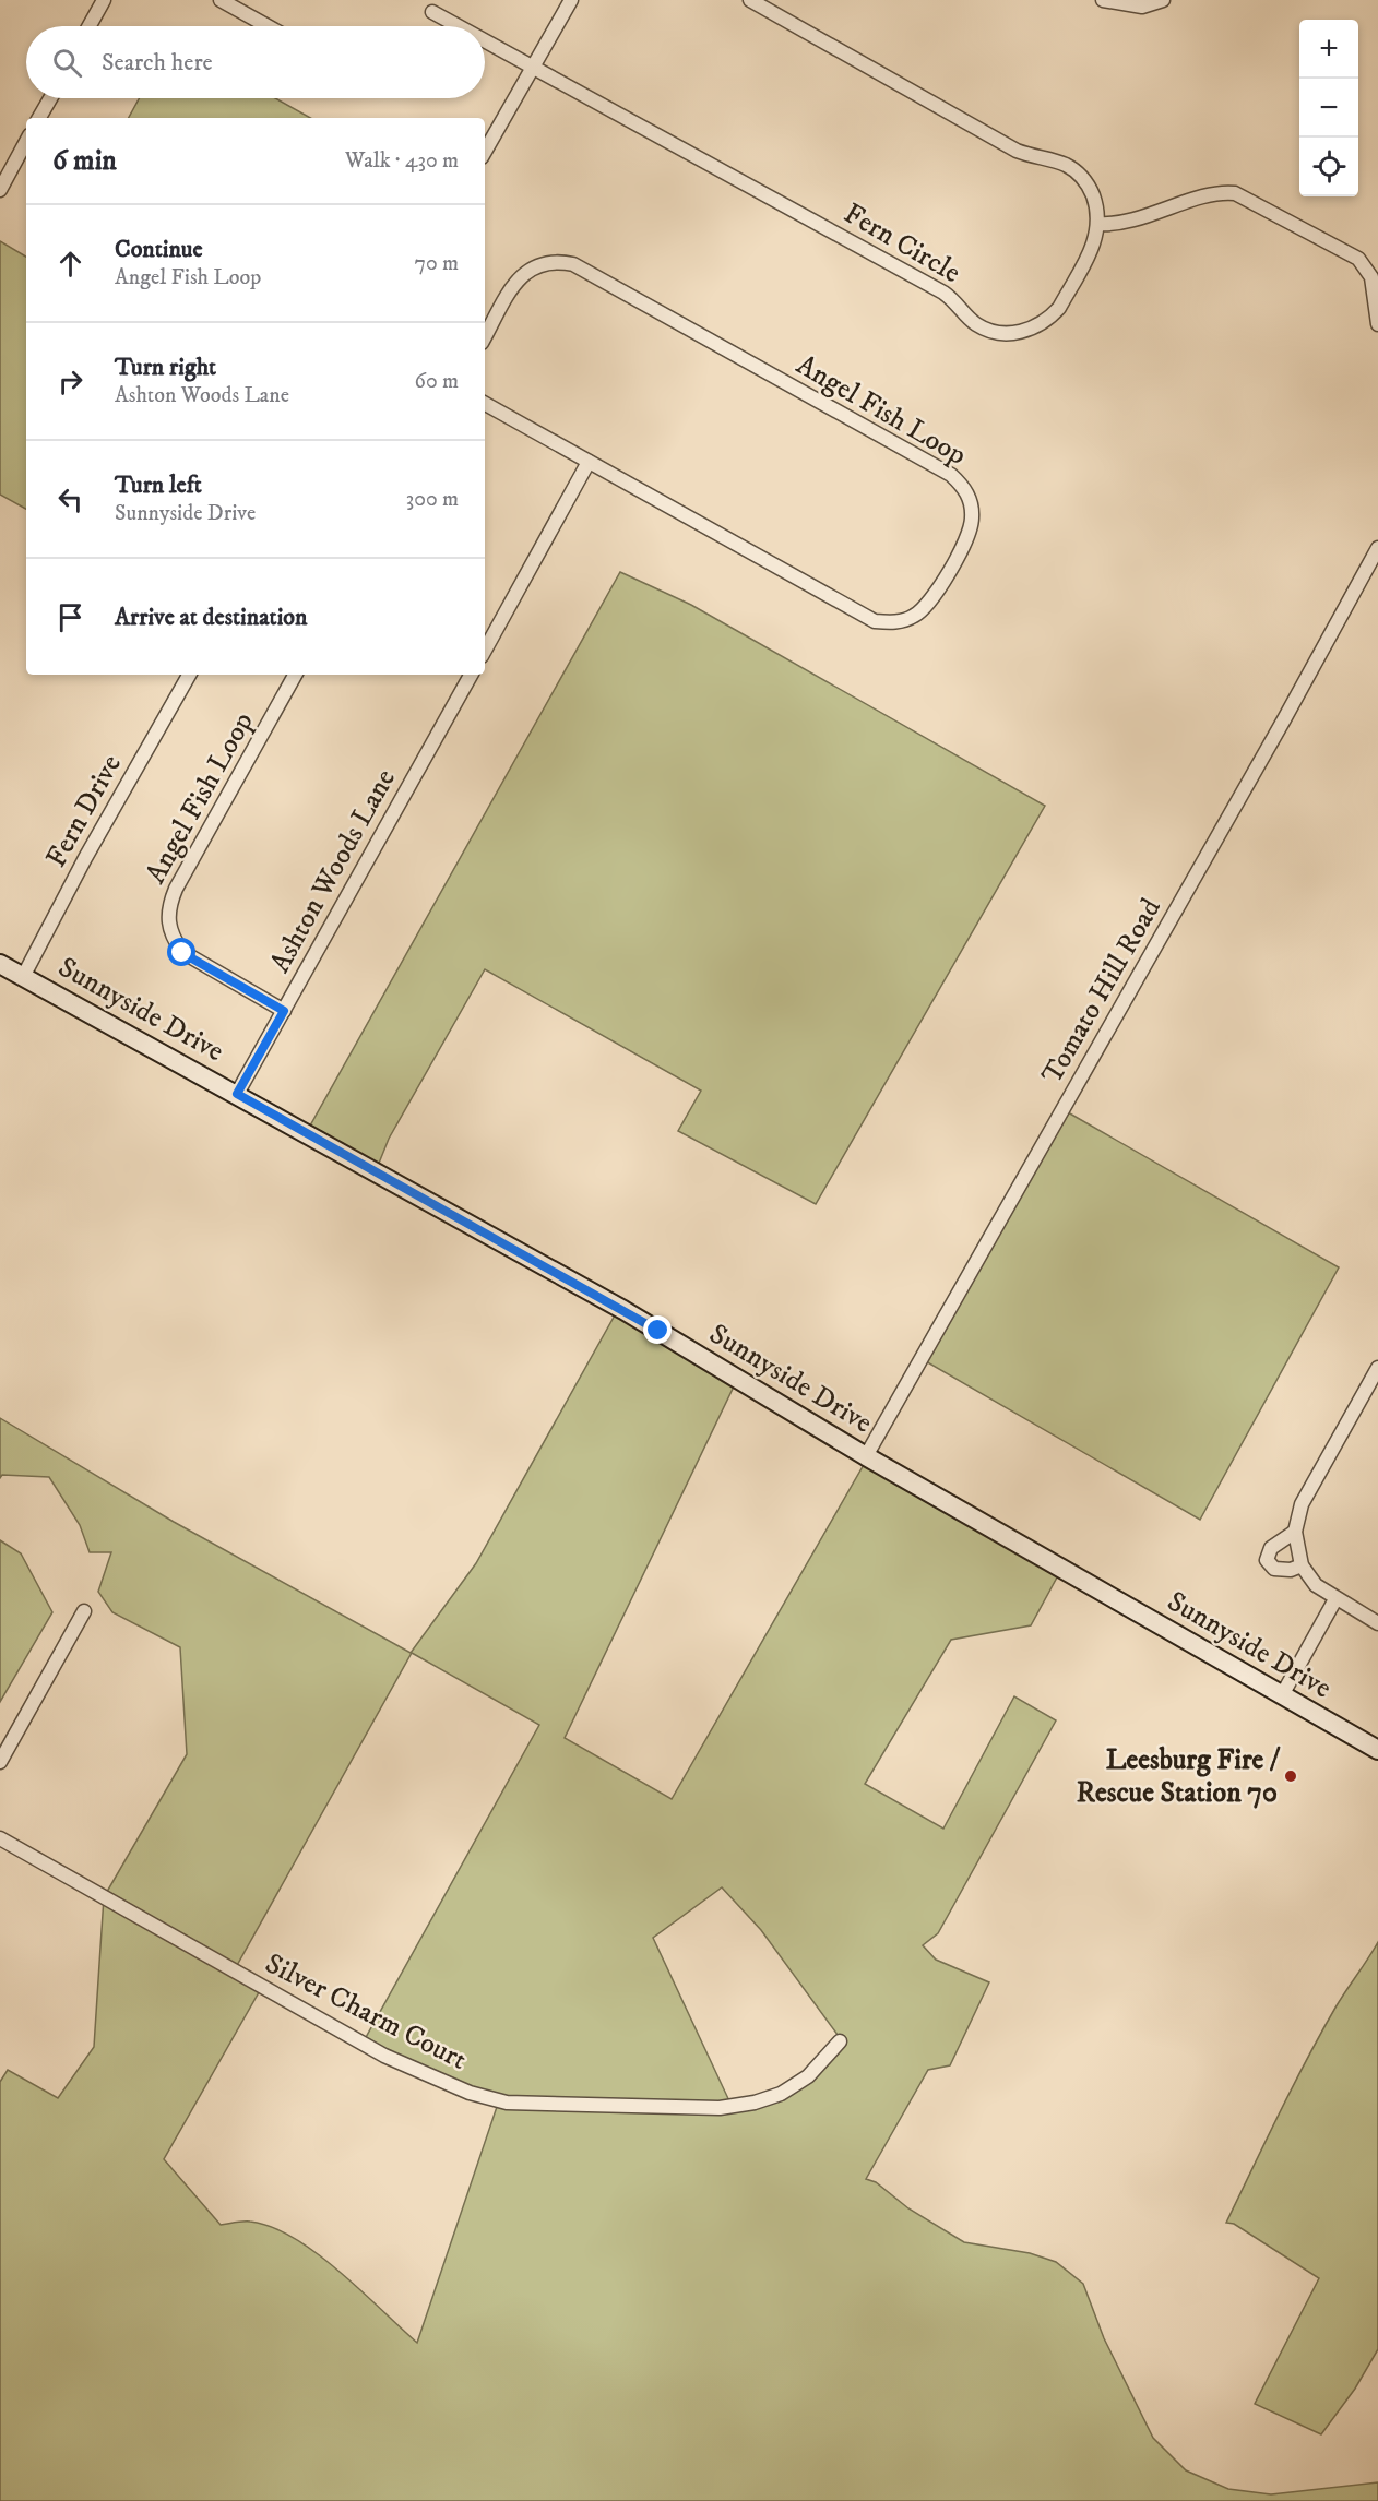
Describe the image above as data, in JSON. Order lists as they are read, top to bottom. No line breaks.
{"streets":{"street":["Fern Circle","Angel Fish Loop","Fern Drive","Ashton Woods Lane","Tomato Hill Road","Sunnyside Drive","Silver Charm Court"]},"crossings":[["Angel Fish Loop","Ashton Woods Lane"],["Fern Drive","Sunnyside Drive"],["Ashton Woods Lane","Sunnyside Drive"],["Tomato Hill Road","Sunnyside Drive"]],"places":["Leesburg Fire / Rescue Station 70"],"page":{"map_buttons":["+","−"],"search":"Search here","heading":["6 min","Walk · 430 m"],"list":[["Continue","Angel Fish Loop","70 m"],["Turn right","Ashton Woods Lane","60 m"],["Turn left","Sunnyside Drive","300 m"],"Arrive at destination"]}}
